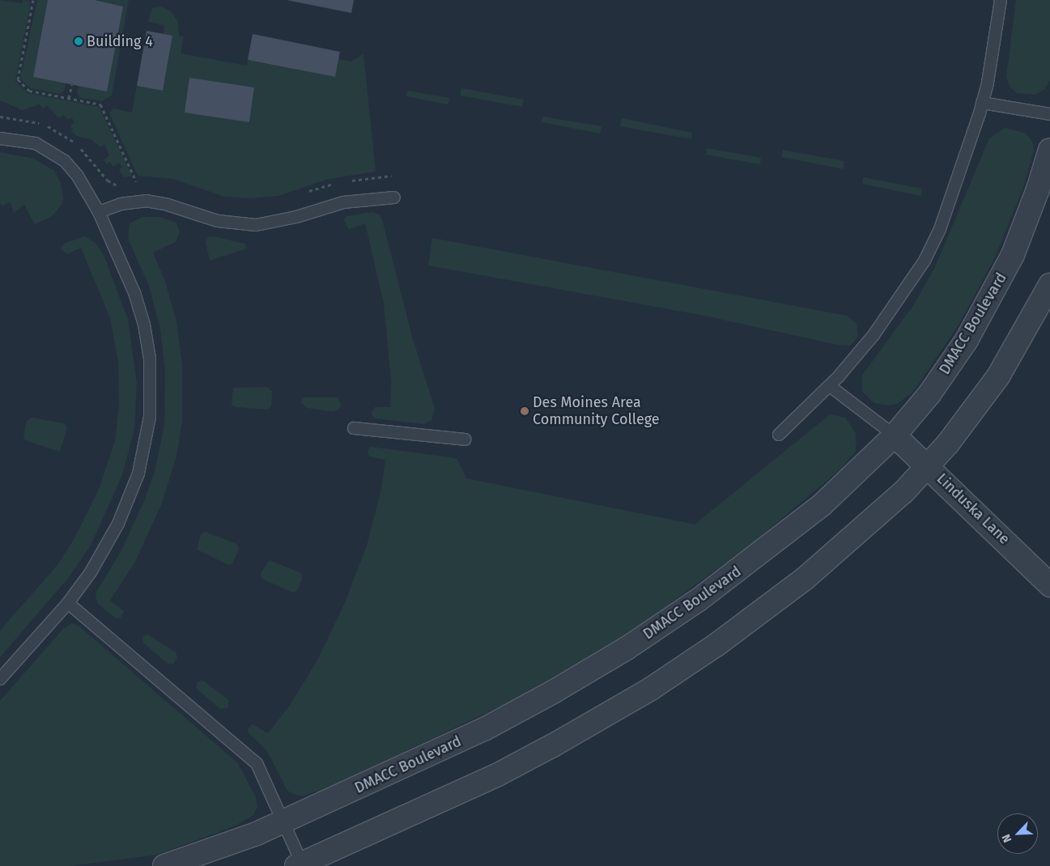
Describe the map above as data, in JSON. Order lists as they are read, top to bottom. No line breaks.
{"streets":{"street":["DMACC Boulevard","Linduska Lane"]},"crossings":[["DMACC Boulevard","Linduska Lane"]],"places":["Building 4","Des Moines Area Community College"],"north":"bottom left"}
